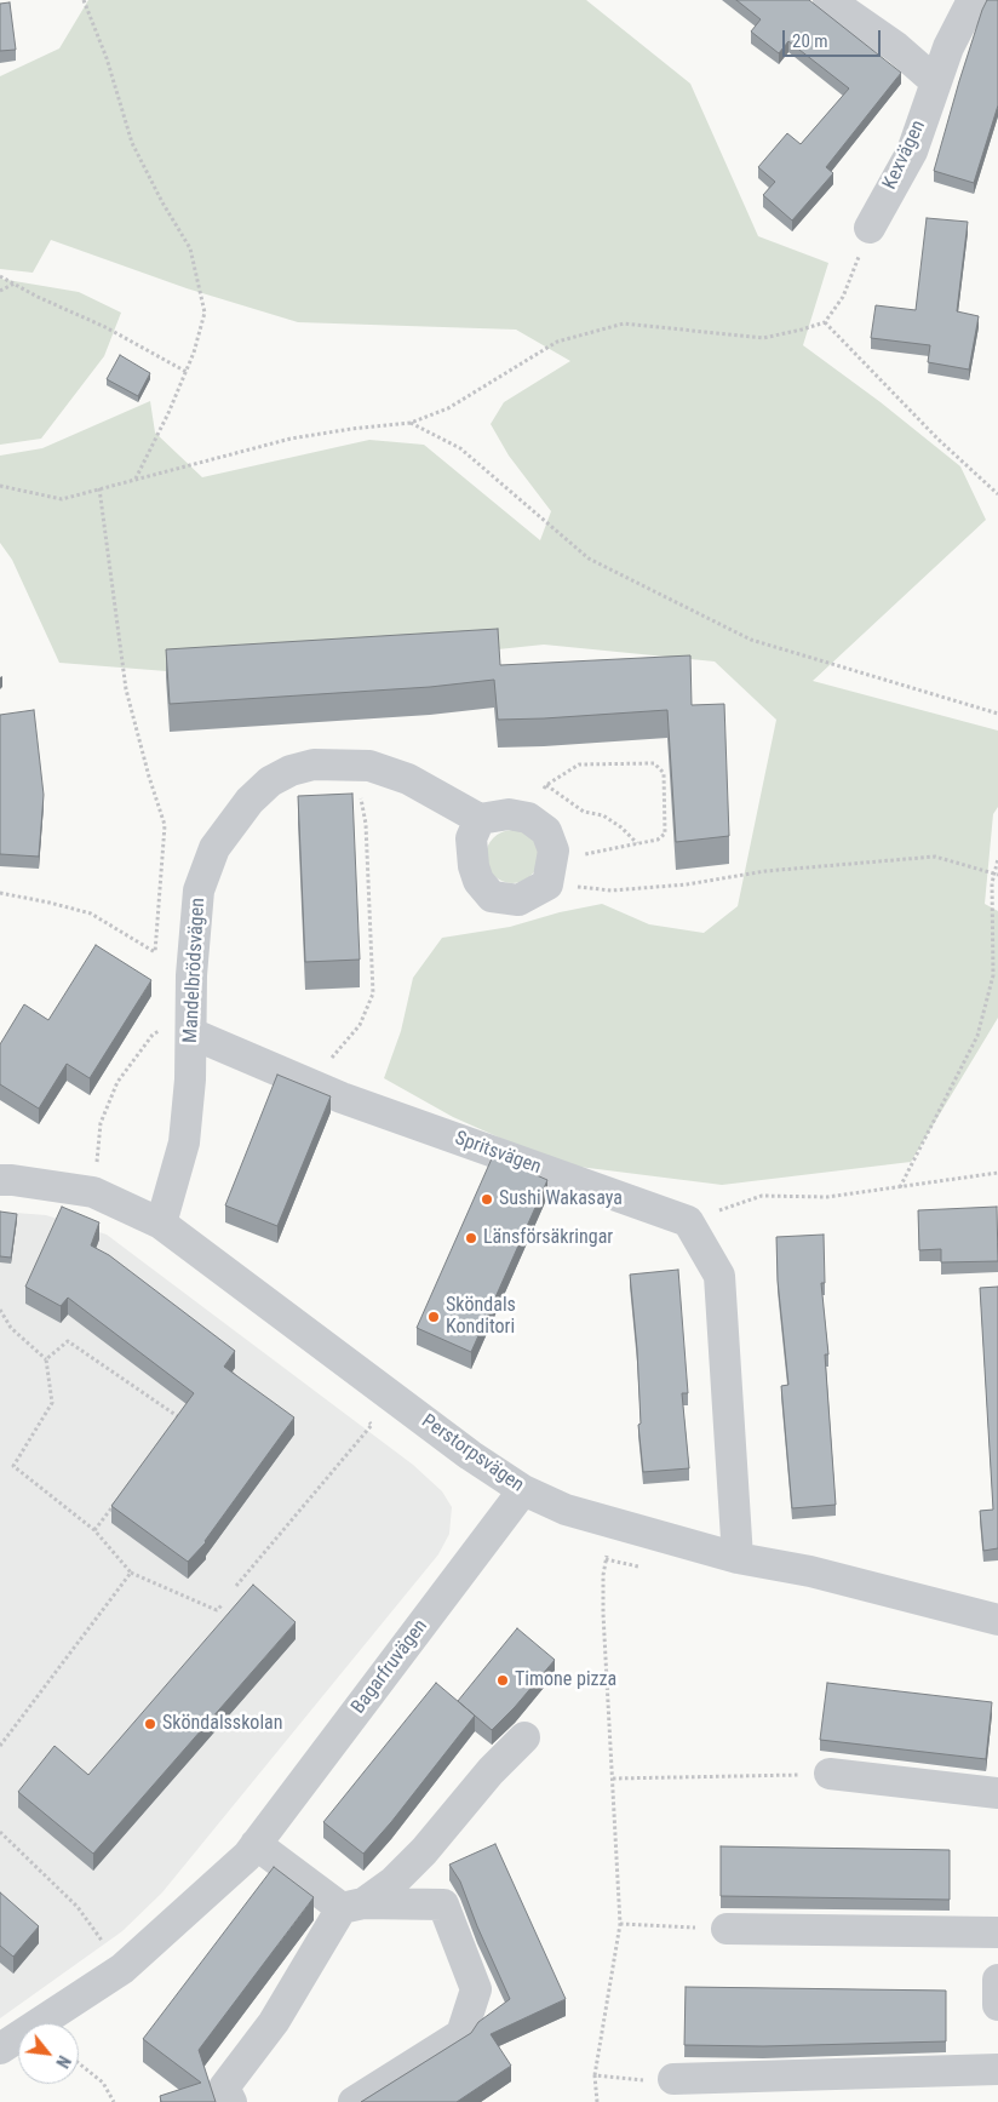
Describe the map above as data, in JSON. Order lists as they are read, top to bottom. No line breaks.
{"streets":{"street":["Kexvägen","Mandelbrödsvägen","Spritsvägen","Perstorpsvägen","Bagarfruvägen"]},"crossings":[["Mandelbrödsvägen","Spritsvägen"],["Mandelbrödsvägen","Perstorpsvägen"],["Perstorpsvägen","Bagarfruvägen"]],"places":["Sushi Wakasaya","Länsförsäkringar","Sköndals Konditori","Timone pizza","Sköndalsskolan"],"scale_bar":"20 m","north":"bottom right"}
